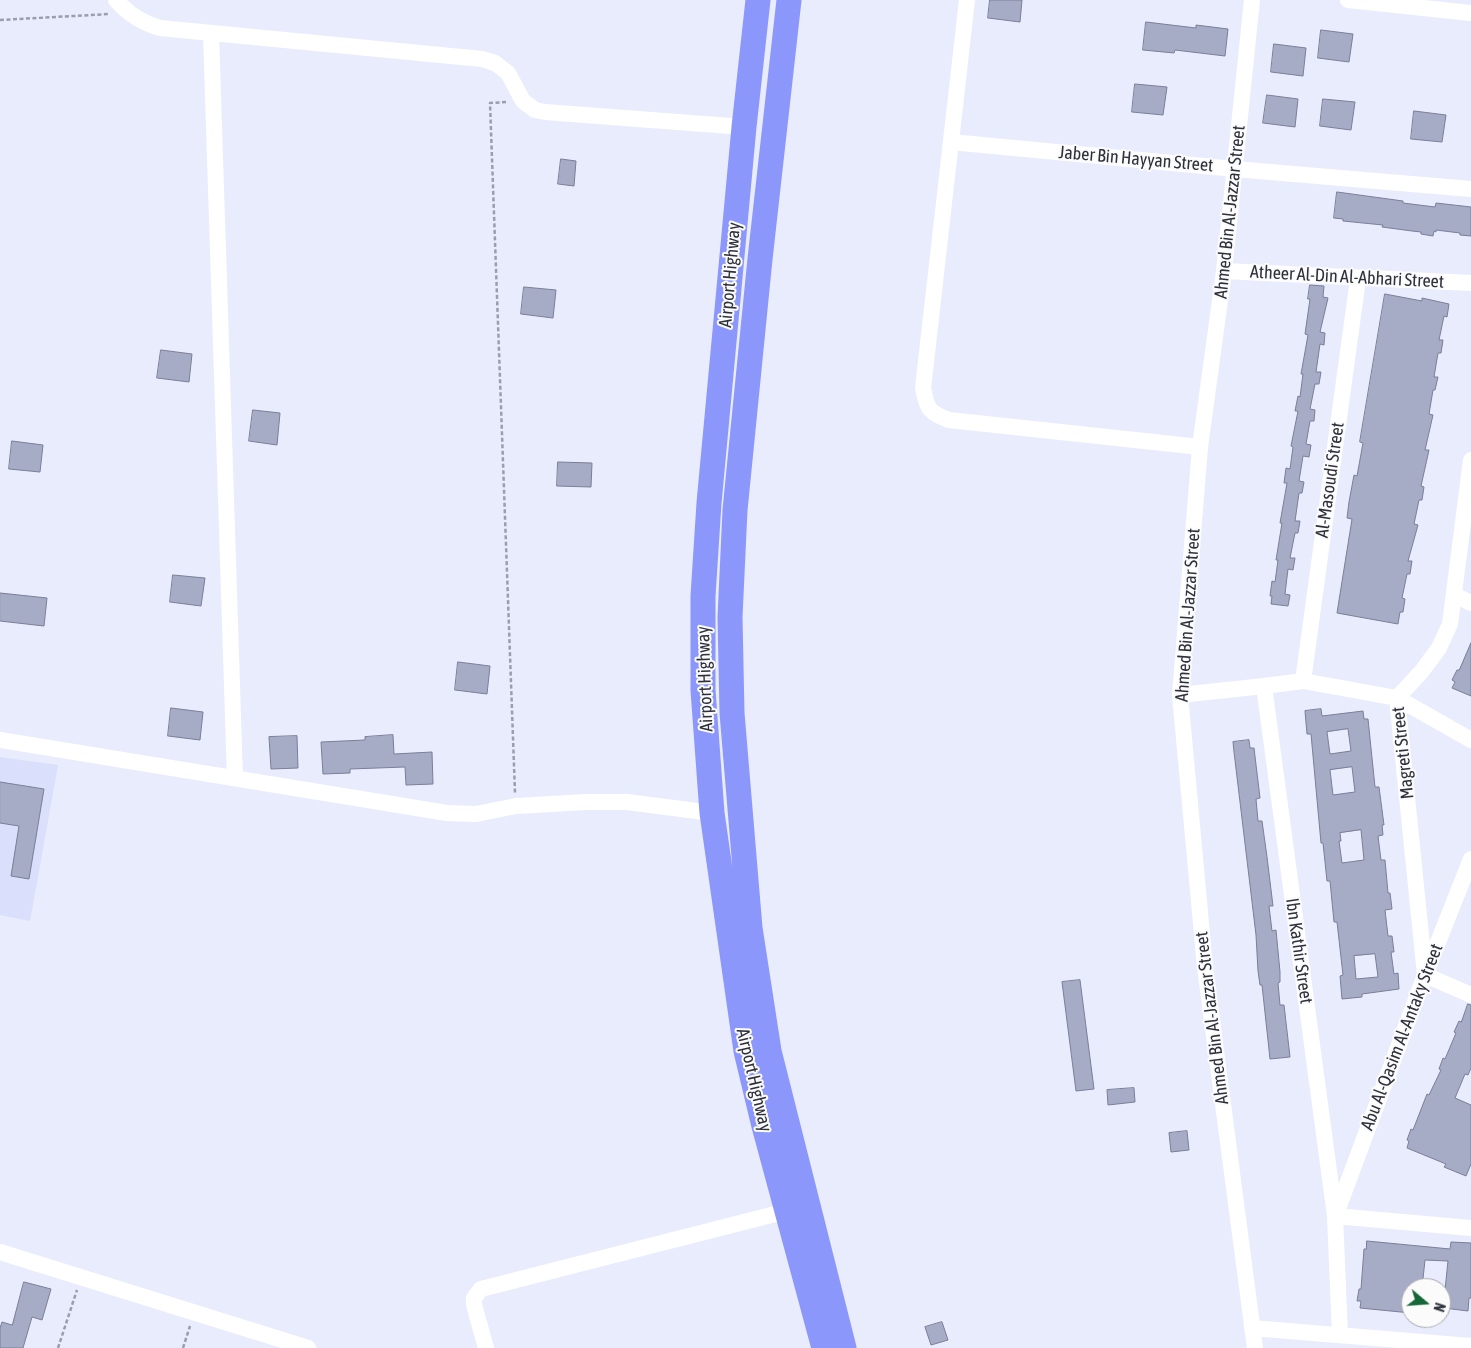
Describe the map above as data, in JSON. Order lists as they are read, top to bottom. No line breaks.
{"streets":{"highway":["Airport Highway"],"street":["Jaber Bin Hayyan Street","Ahmed Bin Al-Jazzar Street","Atheer Al-Din Al-Abhari Street","Al-Masoudi Street","Magreti Street","Ibn Kathir Street","Abu Al-Qasim Al-Antaky Street"]},"crossings":[["Jaber Bin Hayyan Street","Ahmed Bin Al-Jazzar Street"],["Ahmed Bin Al-Jazzar Street","Atheer Al-Din Al-Abhari Street"],["Atheer Al-Din Al-Abhari Street","Al-Masoudi Street"],["Magreti Street","Abu Al-Qasim Al-Antaky Street"],["Ibn Kathir Street","Abu Al-Qasim Al-Antaky Street"]],"north":"right"}
